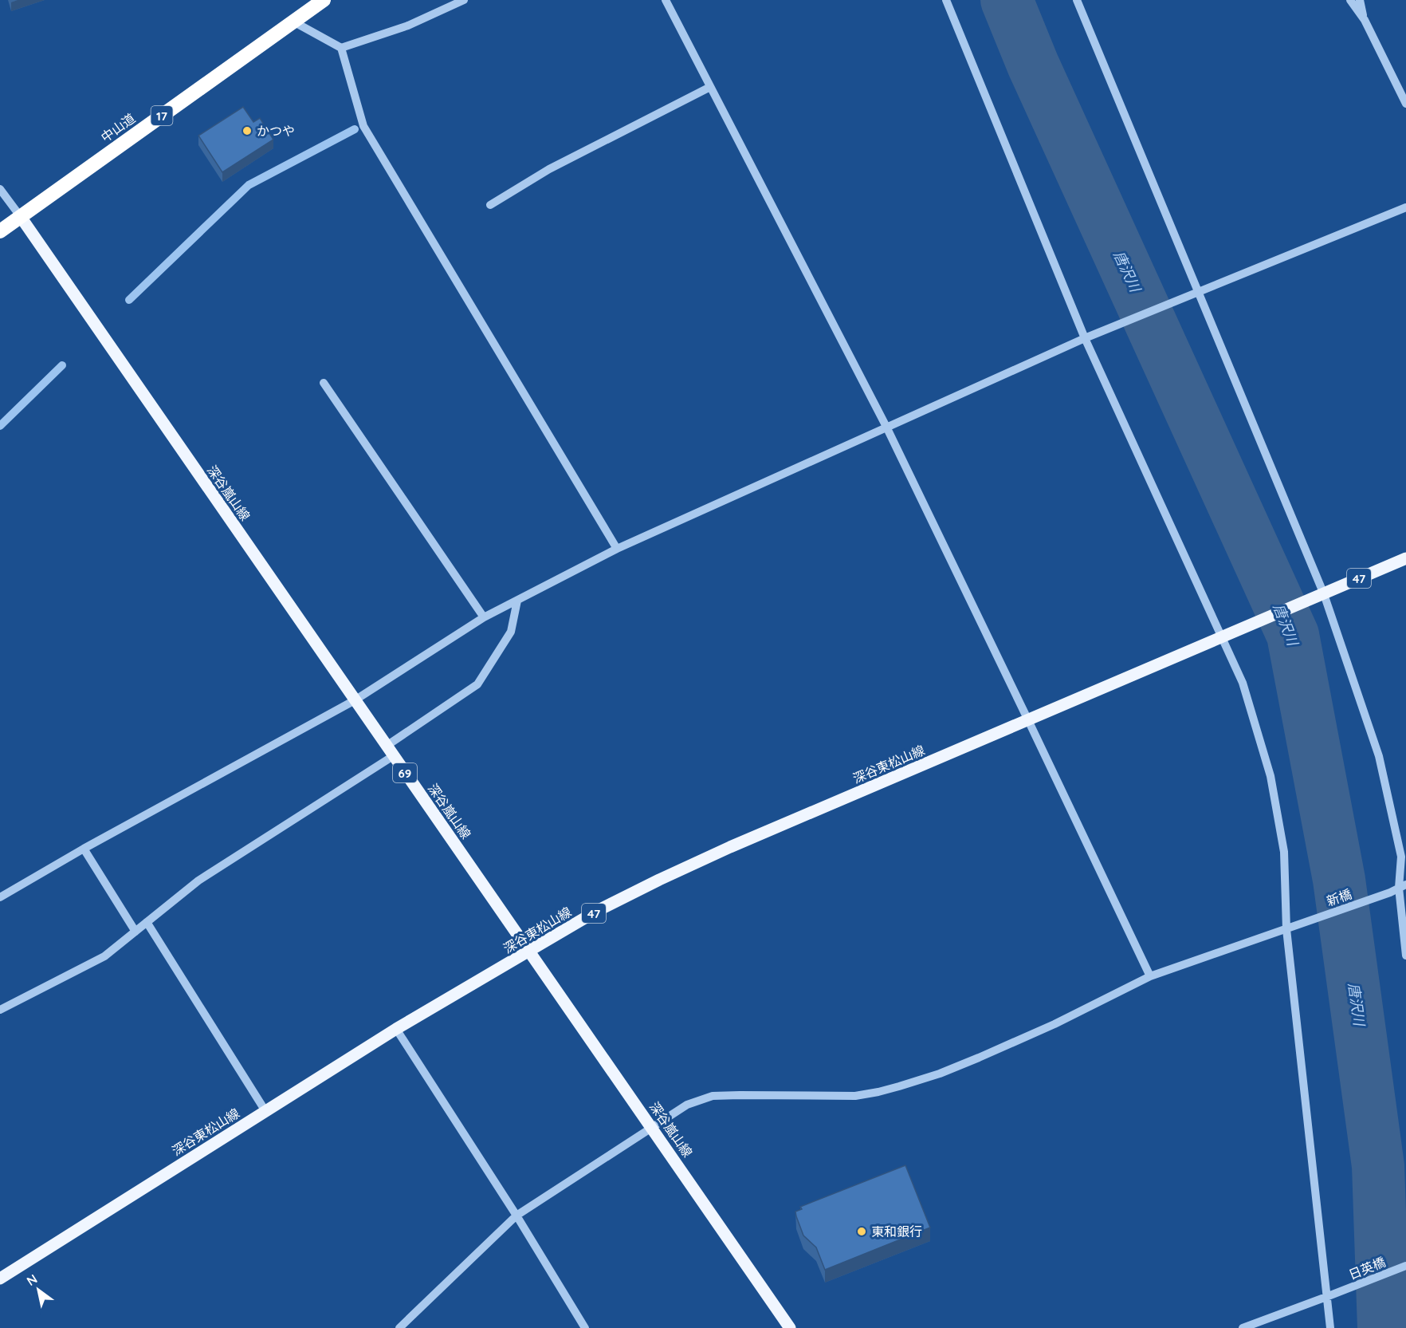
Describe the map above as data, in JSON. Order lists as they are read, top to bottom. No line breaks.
{"streets":{"highway":["17","中山道"],"main road":["深谷嵐山線","47","深谷東松山線","69"],"street":["新橋","日英橋"]},"crossings":[["中山道","深谷嵐山線"],["深谷嵐山線","深谷東松山線"],["深谷嵐山線","新橋"],["47","深谷東松山線"]],"water":["唐沢川"],"places":["かつや","東和銀行"],"north":"top left"}
